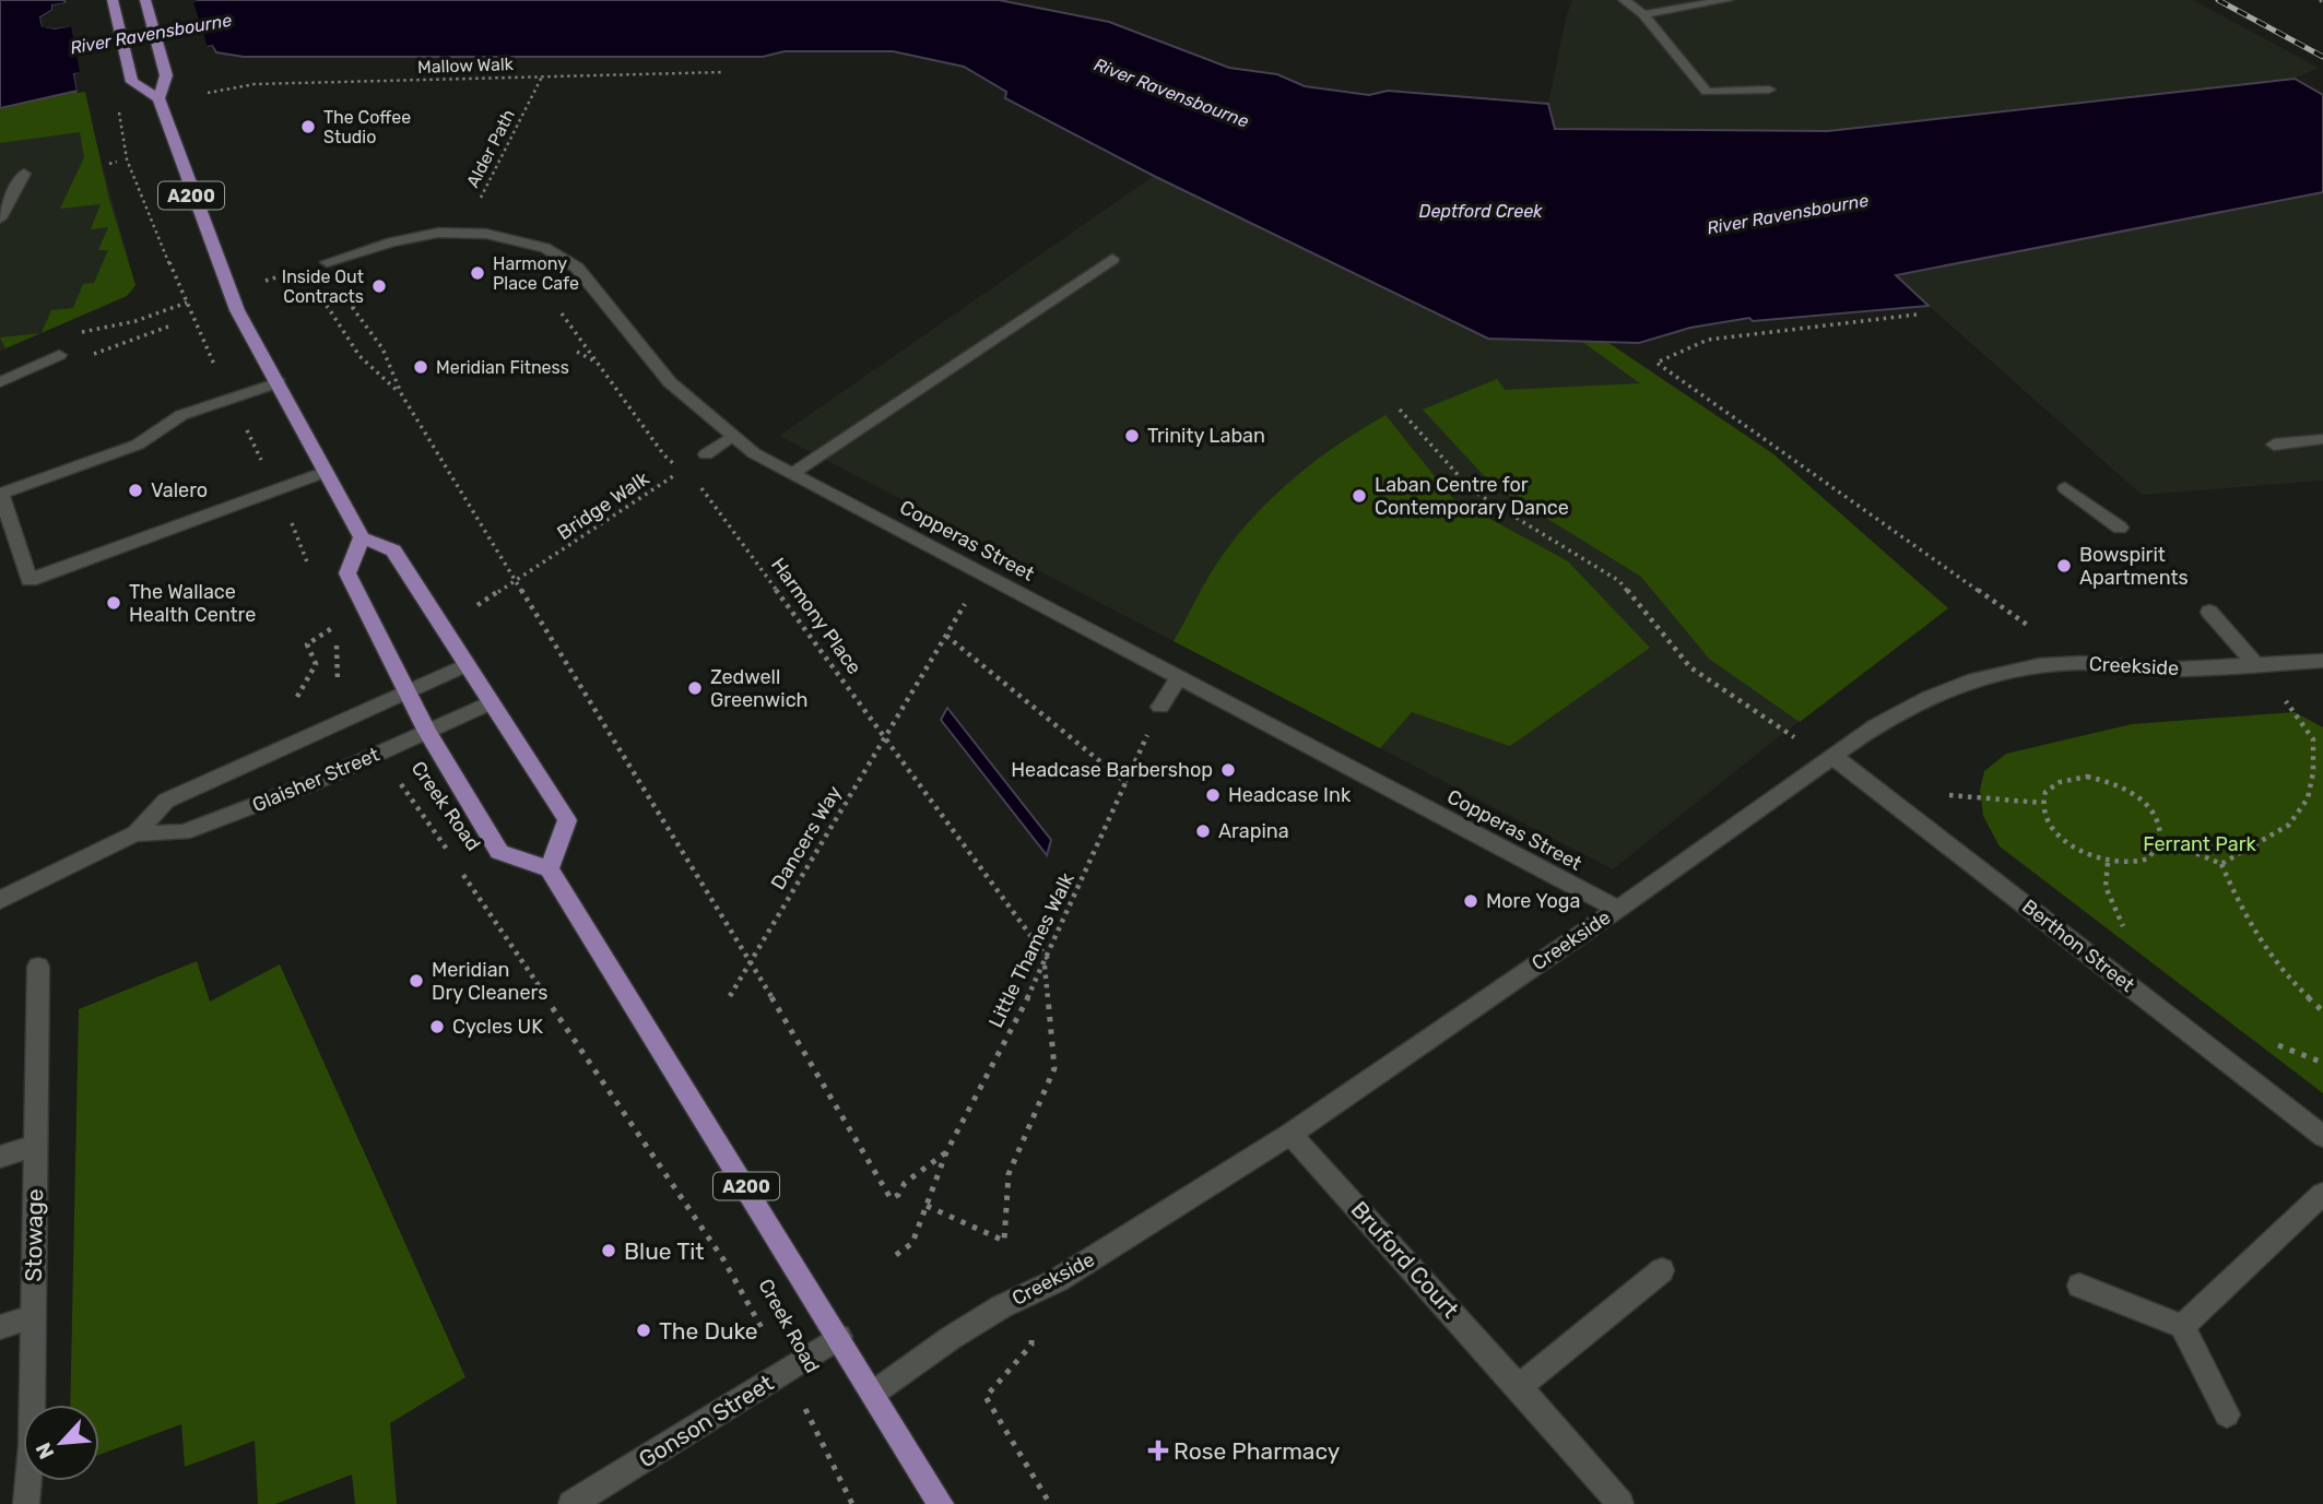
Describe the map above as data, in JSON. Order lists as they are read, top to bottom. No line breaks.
{"streets":{"main road":["A200","Creek Road"],"street":["Copperas Street","Creekside","Glaisher Street","Berthon Street","Stowage","Bruford Court","Gonson Street"],"path":["Mallow Walk","Alder Path","Bridge Walk","Harmony Place","Dancers Way","Little Thames Walk"]},"crossings":[["Mallow Walk","Alder Path"],["Alder Path","Copperas Street"],["A200","Creek Road"],["Bridge Walk","Harmony Place"],["Copperas Street","Creekside"],["Harmony Place","Dancers Way"],["Harmony Place","Little Thames Walk"],["Creekside","Creek Road"],["Creekside","Berthon Street"],["Creekside","Bruford Court"],["Glaisher Street","Creek Road"],["Creek Road","Gonson Street"]],"water":["River Ravensbourne","Deptford Creek"],"parks":["Ferrant Park"],"places":{"other":["The Coffee Studio","Harmony Place Cafe","Inside Out Contracts","Meridian Fitness","Trinity Laban","Valero","Laban Centre for Contemporary Dance","Bowspirit Apartments","The Wallace Health Centre","Zedwell Greenwich","Headcase Barbershop","Headcase Ink","Arapina","More Yoga","Meridian Dry Cleaners","Cycles UK","Blue Tit","The Duke"],"health":["Rose Pharmacy"]},"north":"bottom left"}
